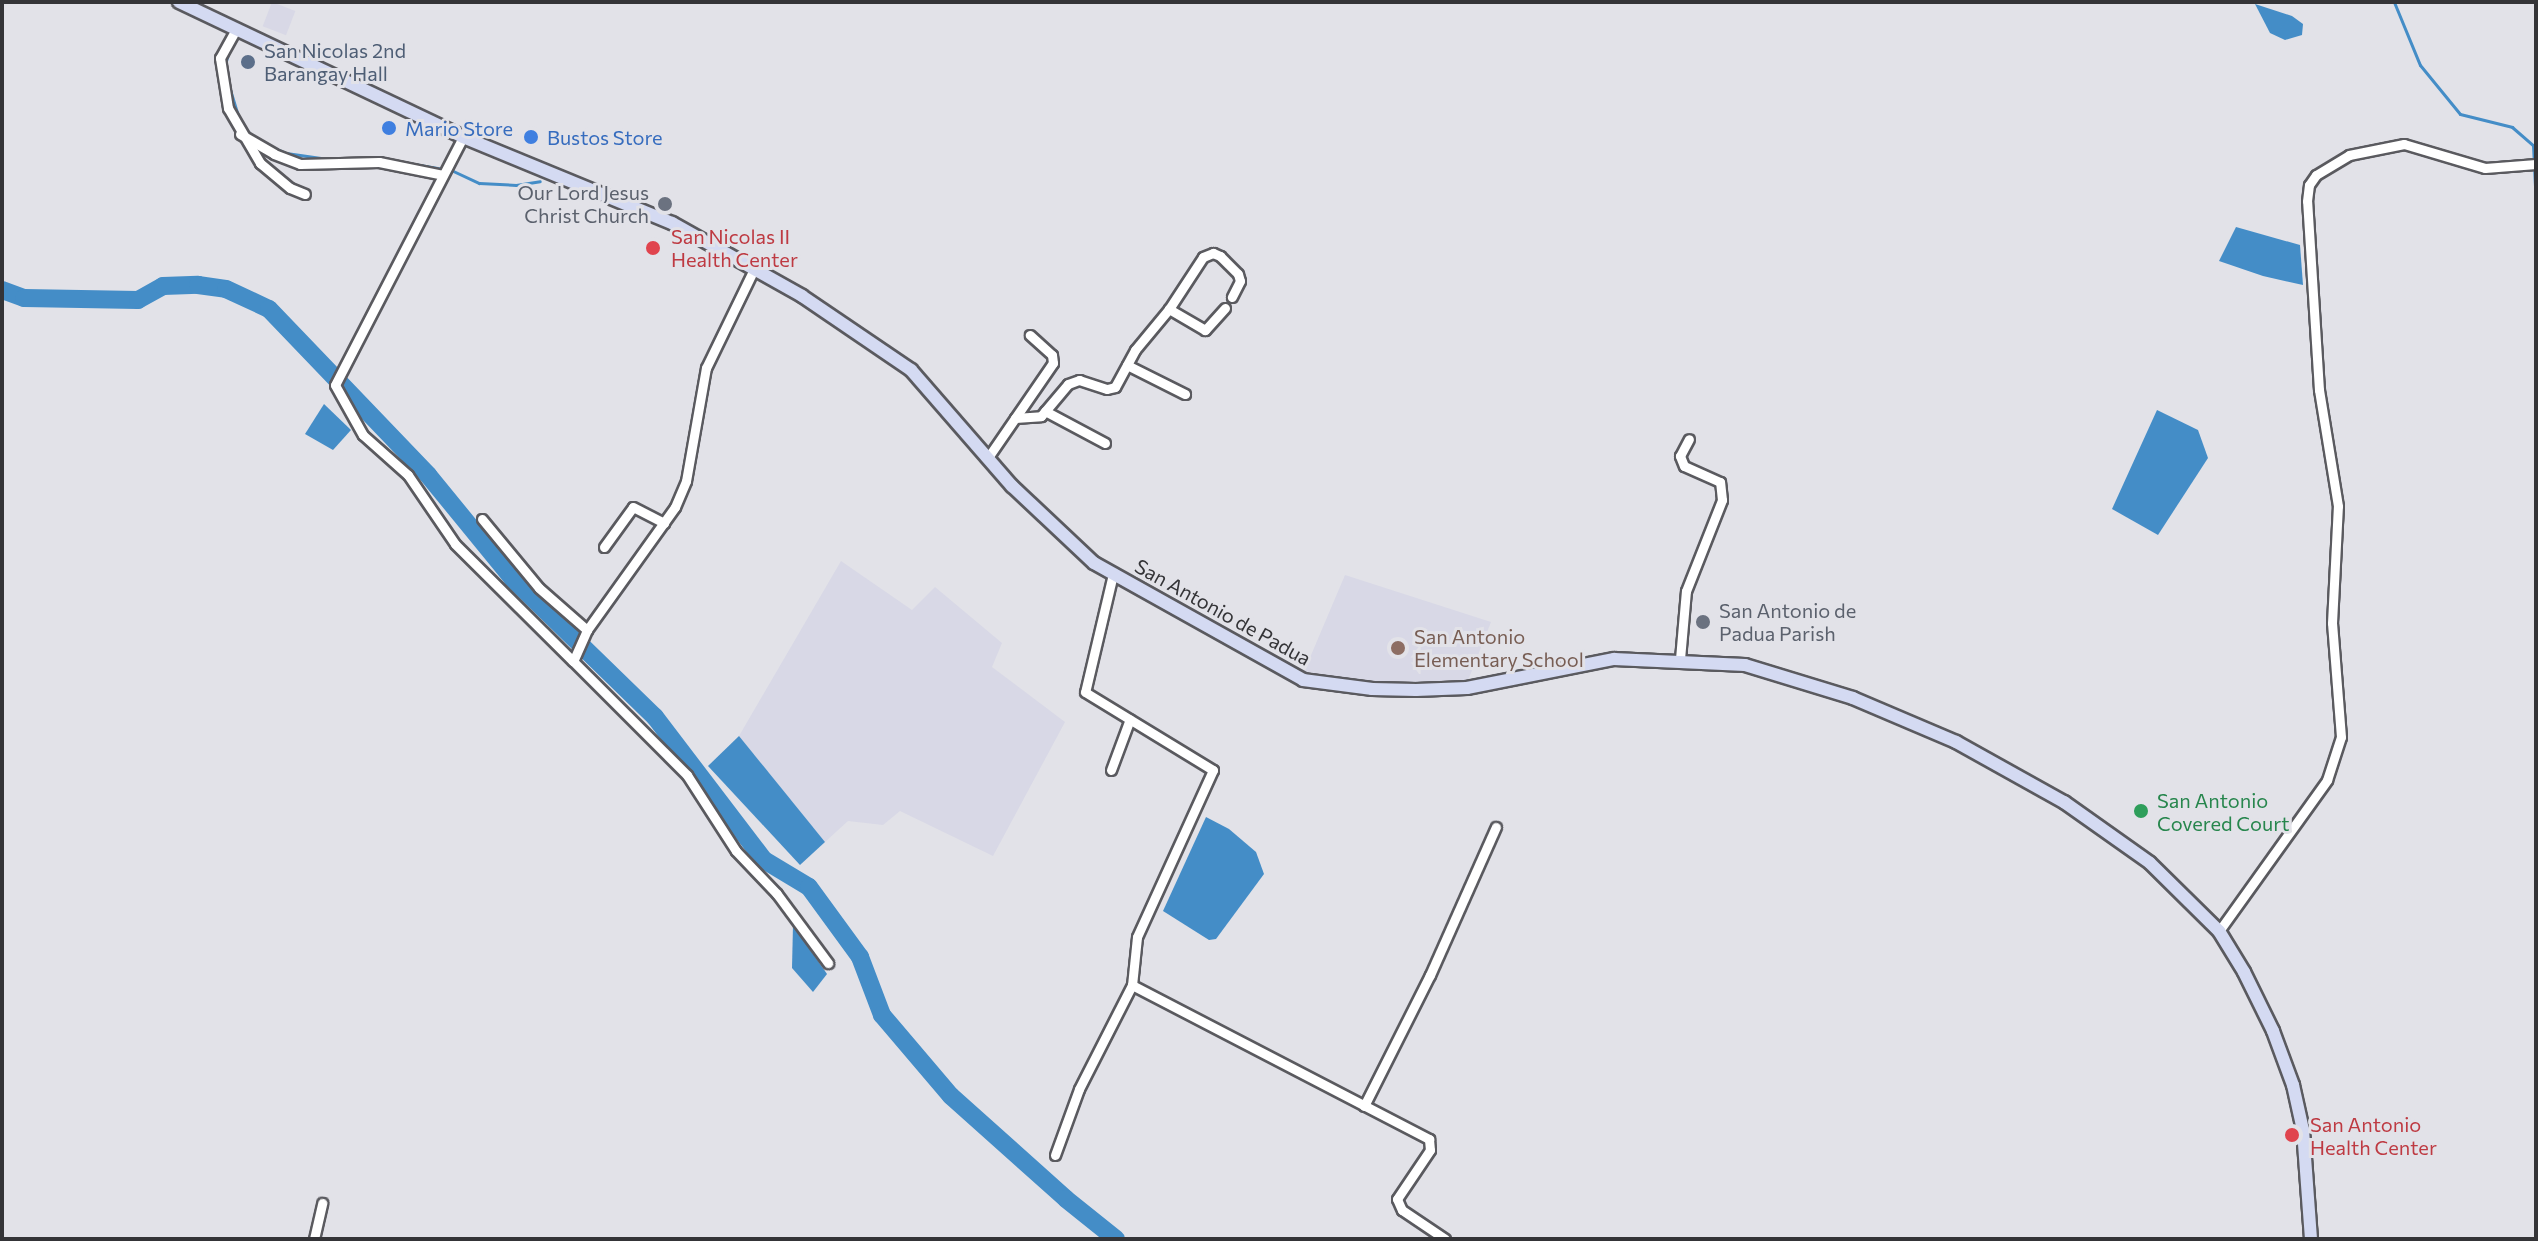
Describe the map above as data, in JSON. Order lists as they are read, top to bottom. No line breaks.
{"streets":{"street":["San Antonio de Padua"]},"places":["San Nicolas 2nd Barangay Hall","Mario Store","Bustos Store","Our Lord Jesus Christ Church","San Nicolas II Health Center","San Antonio de Padua Parish","San Antonio Elementary School","San Antonio Covered Court","San Antonio Health Center"]}
